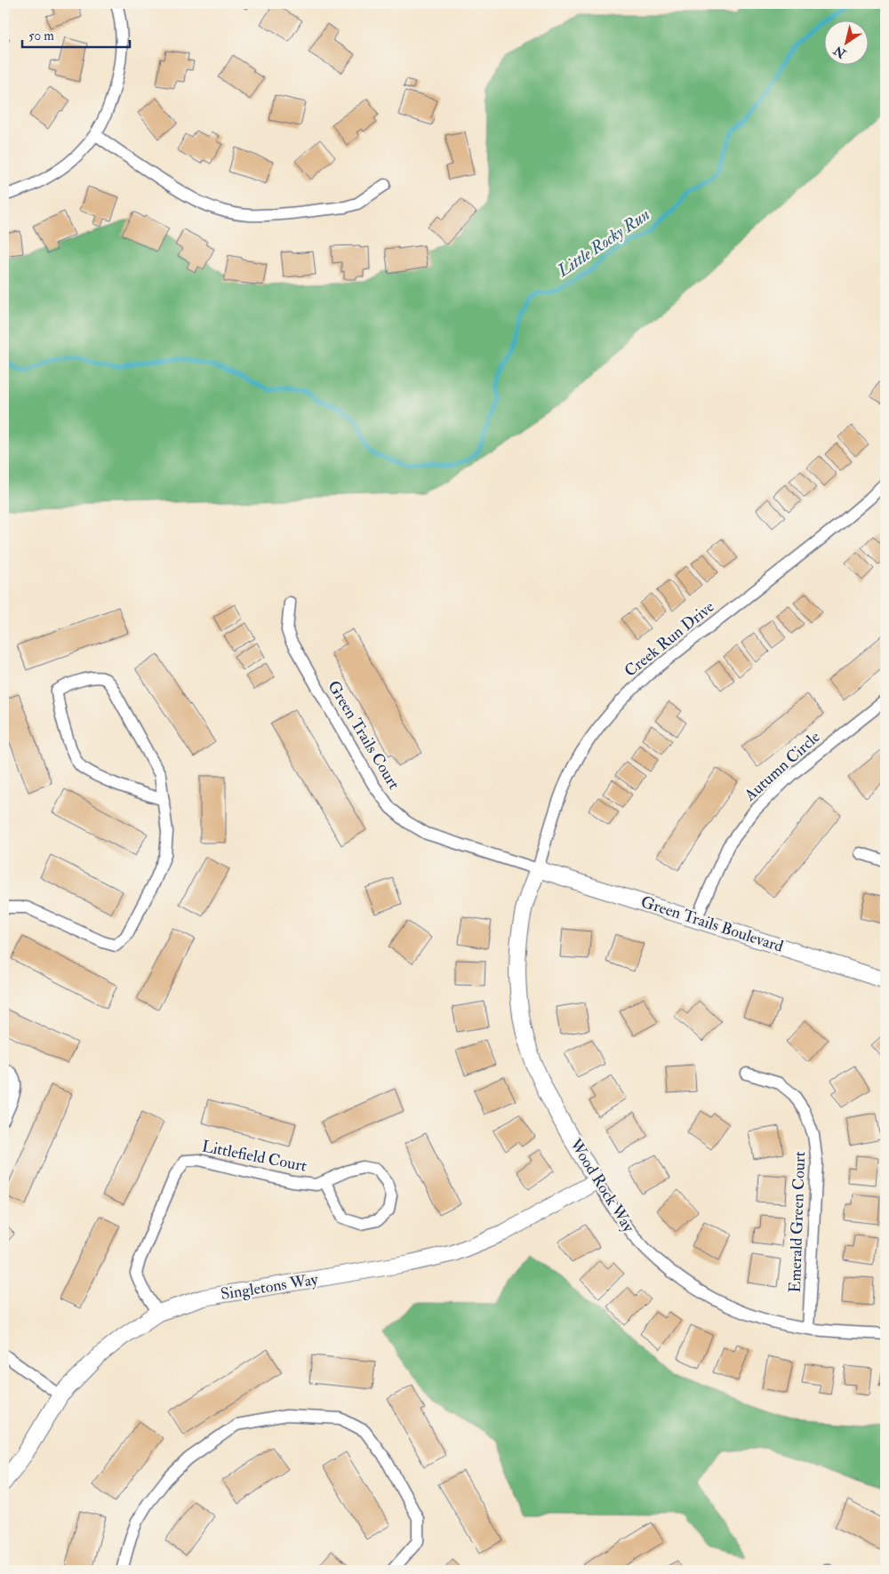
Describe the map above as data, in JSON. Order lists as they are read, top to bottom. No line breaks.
{"streets":{"street":["Creek Run Drive","Green Trails Court","Autumn Circle","Green Trails Boulevard","Littlefield Court","Wood Rock Way","Emerald Green Court","Singletons Way"]},"crossings":[["Creek Run Drive","Green Trails Court"],["Creek Run Drive","Green Trails Boulevard"],["Creek Run Drive","Wood Rock Way"],["Green Trails Court","Green Trails Boulevard"],["Green Trails Court","Wood Rock Way"],["Autumn Circle","Green Trails Boulevard"],["Green Trails Boulevard","Wood Rock Way"],["Littlefield Court","Singletons Way"],["Wood Rock Way","Emerald Green Court"],["Wood Rock Way","Singletons Way"]],"water":["Little Rocky Run"],"scale_bar":"50 m","north":"bottom left"}
